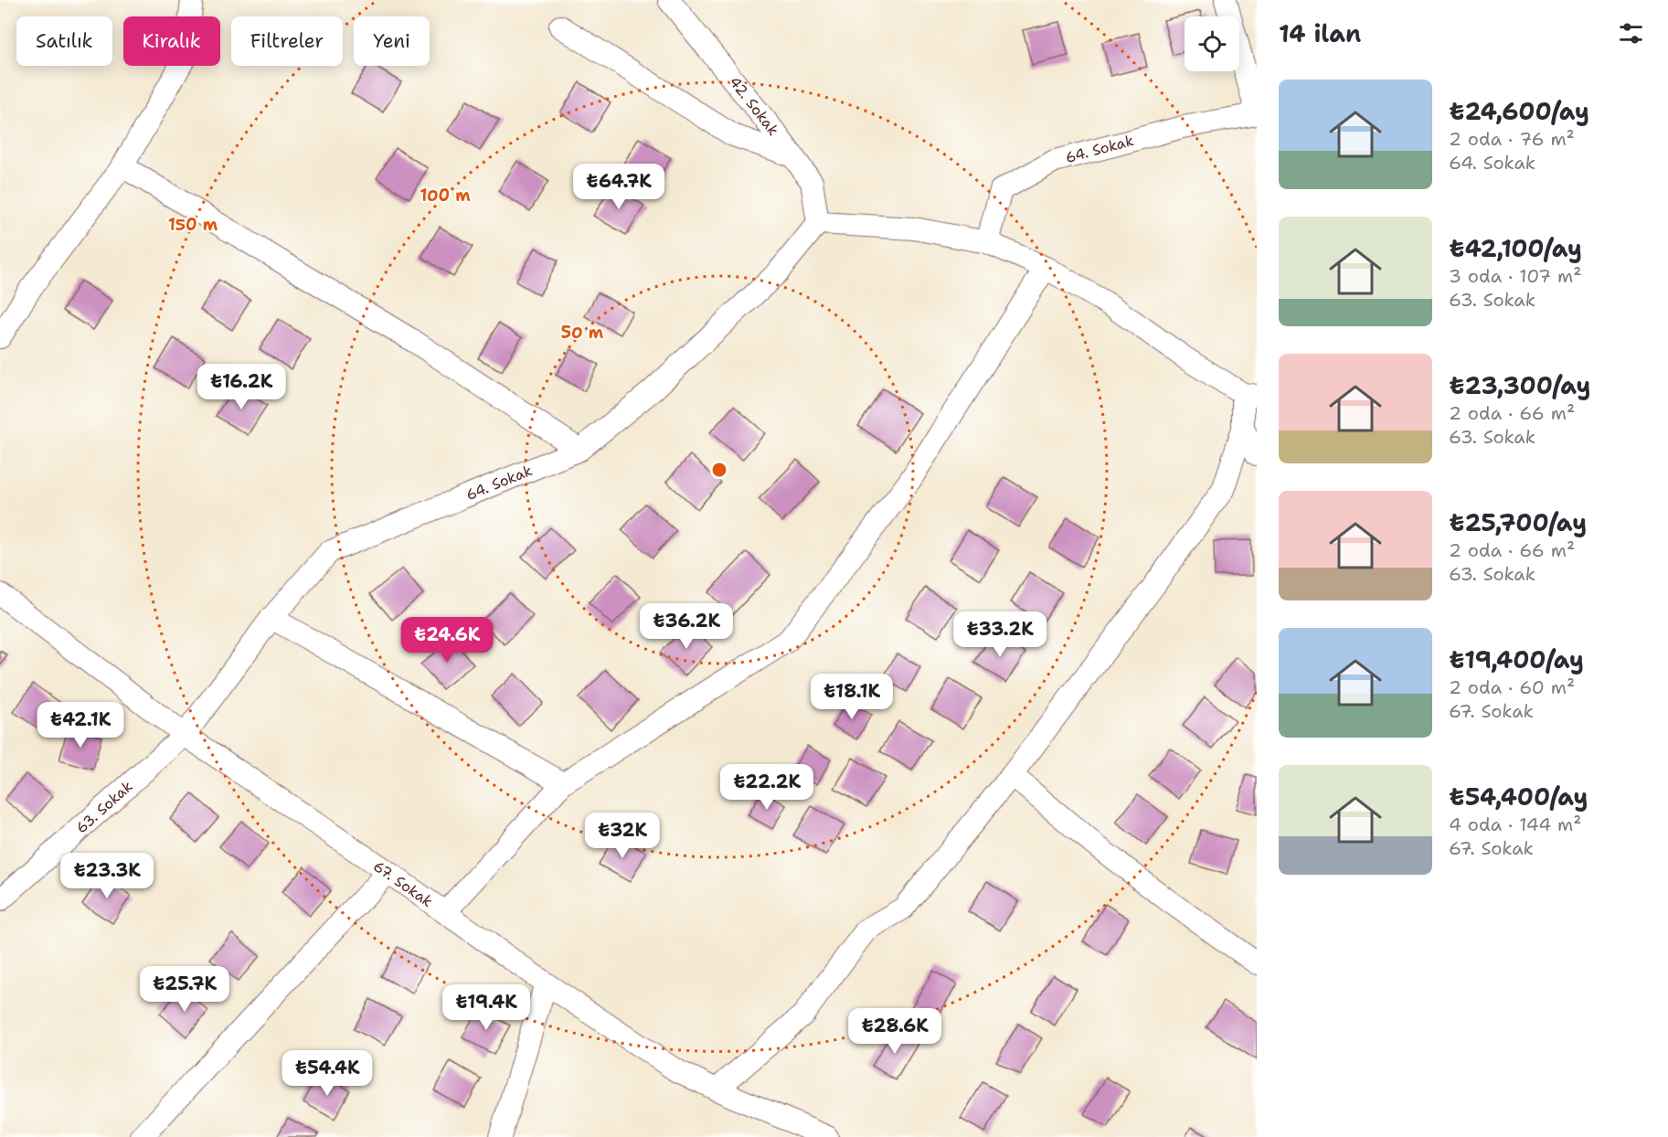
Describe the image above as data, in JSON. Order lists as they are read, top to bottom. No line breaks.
{"streets":{"street":["42. Sokak","64. Sokak","63. Sokak","67. Sokak"]},"crossings":[["42. Sokak","64. Sokak"],["64. Sokak","63. Sokak"],["64. Sokak","67. Sokak"],["63. Sokak","67. Sokak"]],"page":{"heading":"14 ilan","chip":["Satılık","Kiralık","Filtreler","Yeni"],"list":[{"name":"₺24,600/ay","note":"2 oda · 76 m² · 64. Sokak"},{"name":"₺42,100/ay","note":"3 oda · 107 m² · 63. Sokak"},{"name":"₺23,300/ay","note":"2 oda · 66 m² · 63. Sokak"},{"name":"₺25,700/ay","note":"2 oda · 66 m² · 63. Sokak"},{"name":"₺19,400/ay","note":"2 oda · 60 m² · 67. Sokak"},{"name":"₺54,400/ay","note":"4 oda · 144 m² · 67. Sokak"}],"price":["₺64.7K","₺16.2K","₺36.2K","₺33.2K","₺24.6K","₺18.1K","₺42.1K","₺22.2K","₺32K","₺23.3K","₺25.7K","₺19.4K","₺28.6K","₺54.4K"]},"rings":["100 m","150 m","50 m"]}
